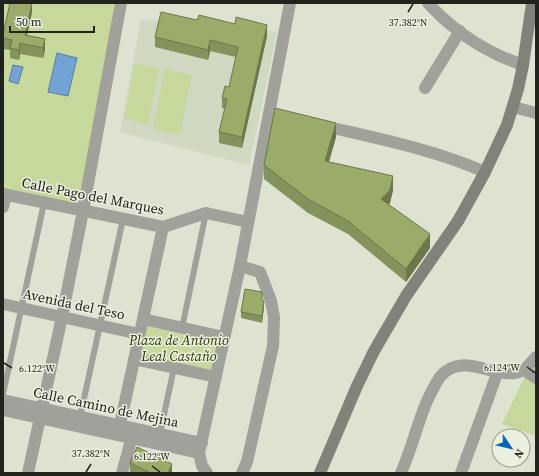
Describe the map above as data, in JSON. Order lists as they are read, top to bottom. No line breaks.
{"streets":{"street":["Calle Pago del Marques","Avenida del Teso","Calle Camino de Mejina"]},"parks":["Plaza de Antonio Leal Castaño"],"scale_bar":"50 m","north":"bottom right","coordinates":["37.382°N","6.124°W","6.122°W"]}
